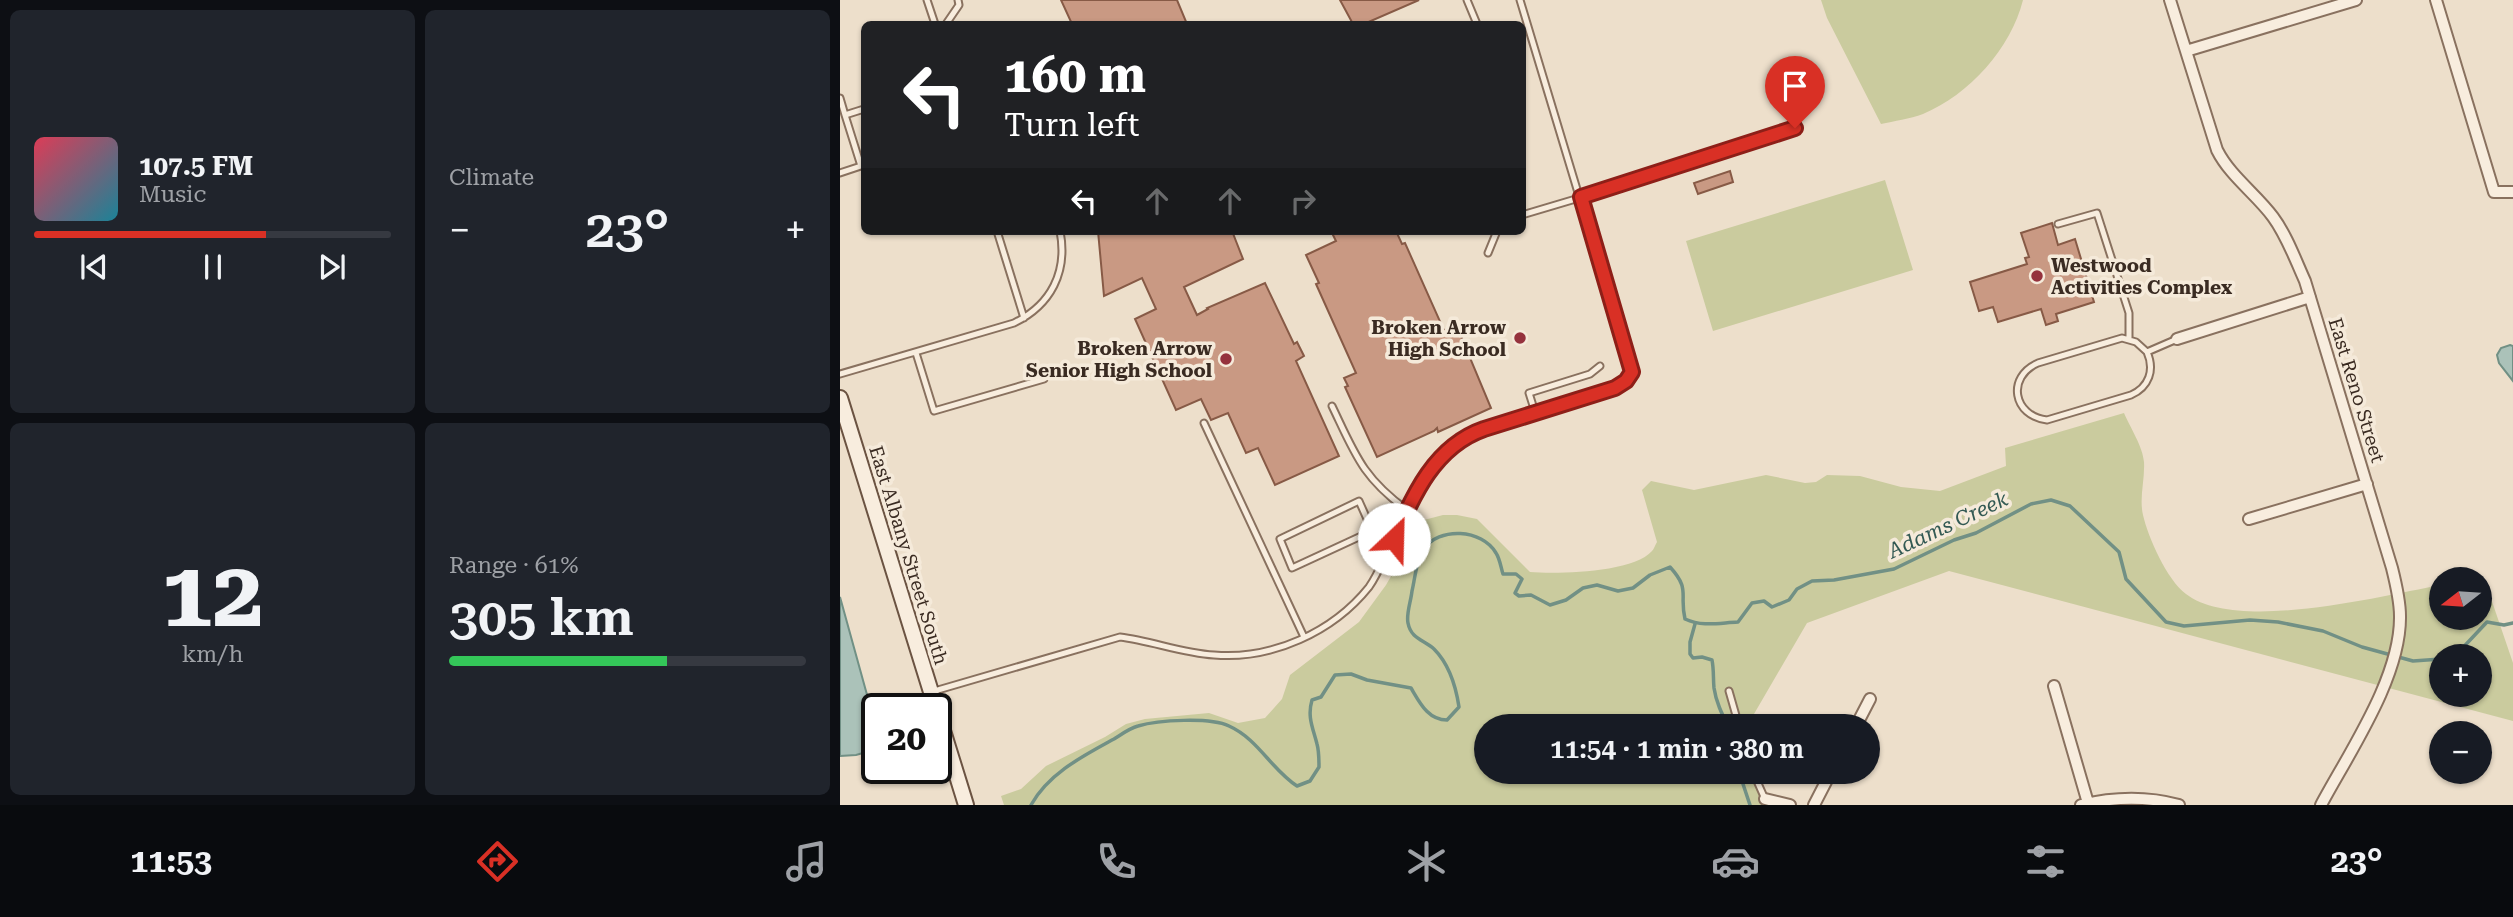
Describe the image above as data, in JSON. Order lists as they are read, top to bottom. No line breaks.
{"streets":{"street":["East Reno Street","East Albany Street South"]},"water":["Adams Creek"],"places":["Westwood Activities Complex","Broken Arrow High School","Broken Arrow Senior High School"],"north":"left","page":{"tile":["Climate",["12","km/h"],["Range · 61%","305 km"]],"turn":["160 m","Turn left"],"song":["107.5 FM","Music"],"heat":["−","23°","+"],"map_buttons":["+","−"],"limit":"20","trip":"11:54 · 1 min · 380 m","tabs":["11:53","23°"]}}
